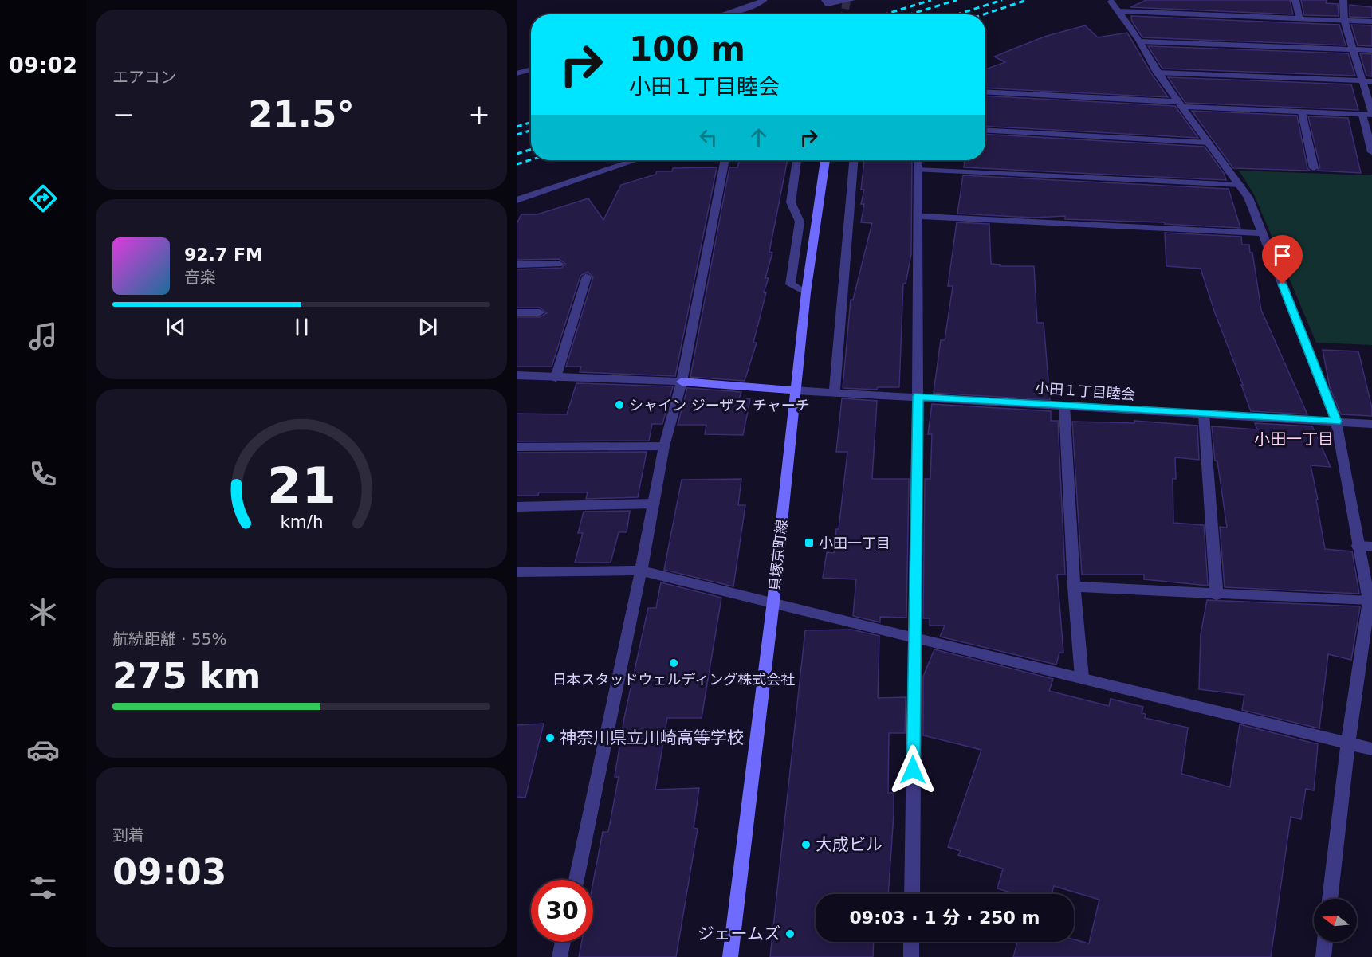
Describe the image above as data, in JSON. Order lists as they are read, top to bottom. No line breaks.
{"streets":{"street":["小田１丁目睦会","貝塚京町線"]},"crossings":[["小田１丁目睦会","貝塚京町線"]],"districts":["小田一丁目"],"places":{"other":["シャイン ジーザス チャーチ","日本スタッドウェルディング株式会社","神奈川県立川崎高等学校","大成ビル","ジェームズ"],"transit":["小田一丁目"]},"north":"left","page":{"tabs":"09:02","tile":["エアコン",["航続距離 · 55%","275 km"],["到着","09:03"]],"turn":["100 m","小田１丁目睦会"],"heat":["−","21.5°","+"],"song":["92.7 FM","音楽"],"limit":"30","trip":"09:03 · 1 分 · 250 m","gauge":["21","km/h"]}}
